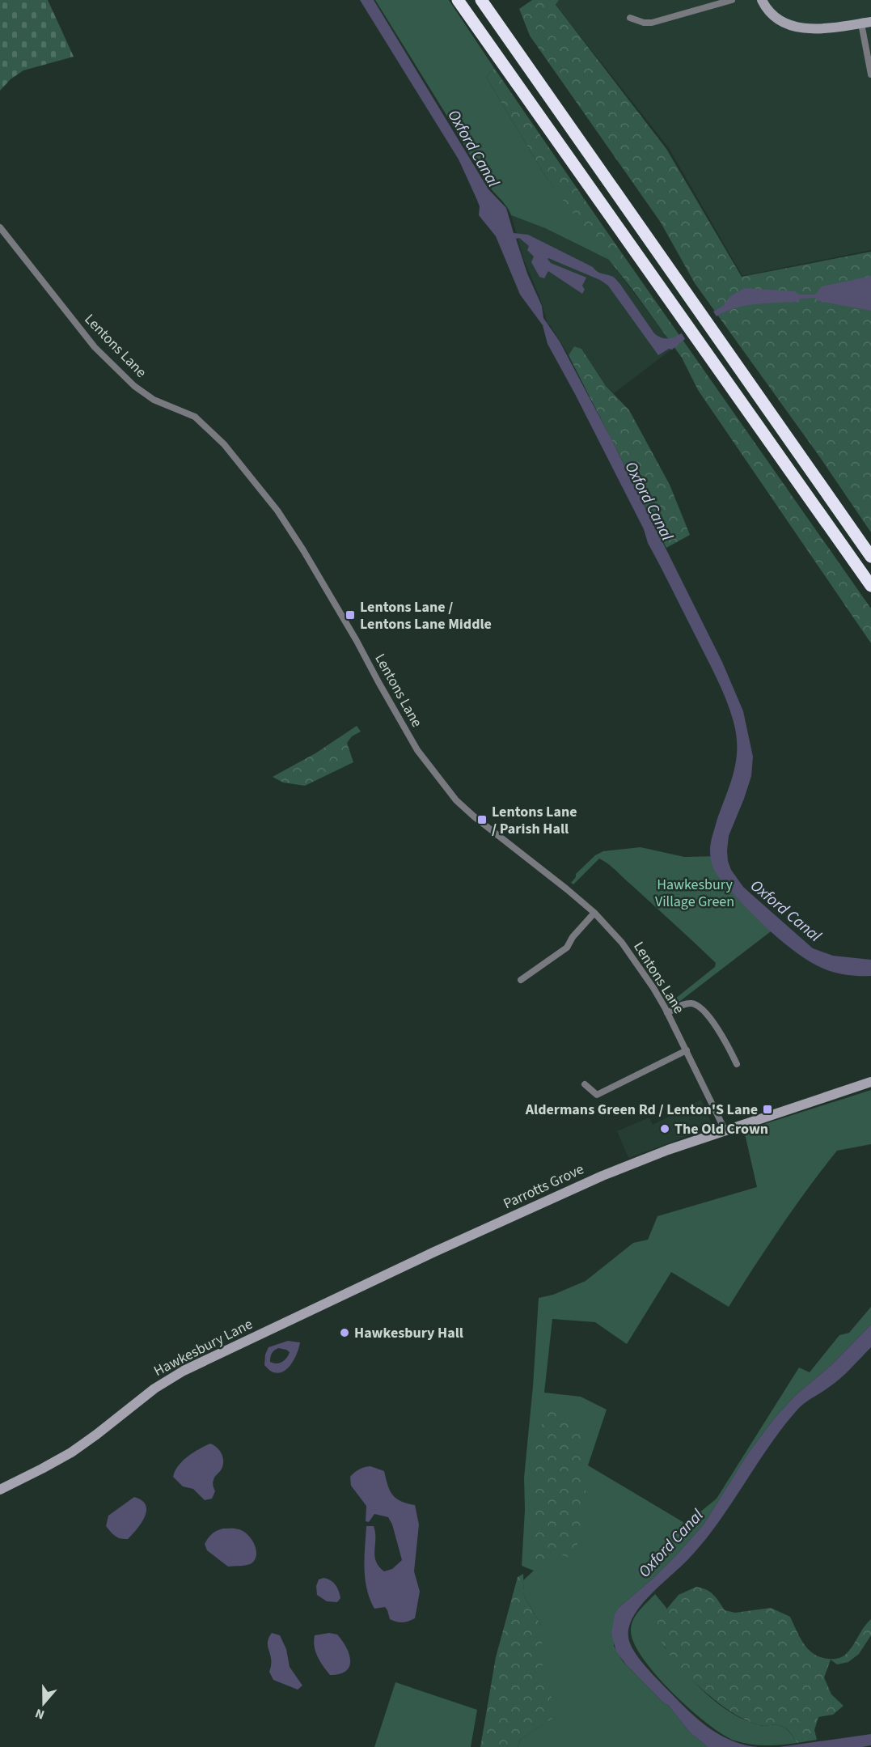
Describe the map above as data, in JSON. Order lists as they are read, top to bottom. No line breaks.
{"streets":{"main road":["Parrotts Grove","Hawkesbury Lane"],"street":["Lentons Lane"]},"crossings":[["Lentons Lane","Parrotts Grove"],["Parrotts Grove","Hawkesbury Lane"]],"water":["Oxford Canal"],"parks":["Hawkesbury Village Green"],"places":{"transit":["Lentons Lane / Lentons Lane Middle","Lentons Lane / Parish Hall","Aldermans Green Rd / Lenton'S Lane"],"other":["The Old Crown","Hawkesbury Hall"]},"north":"bottom"}
